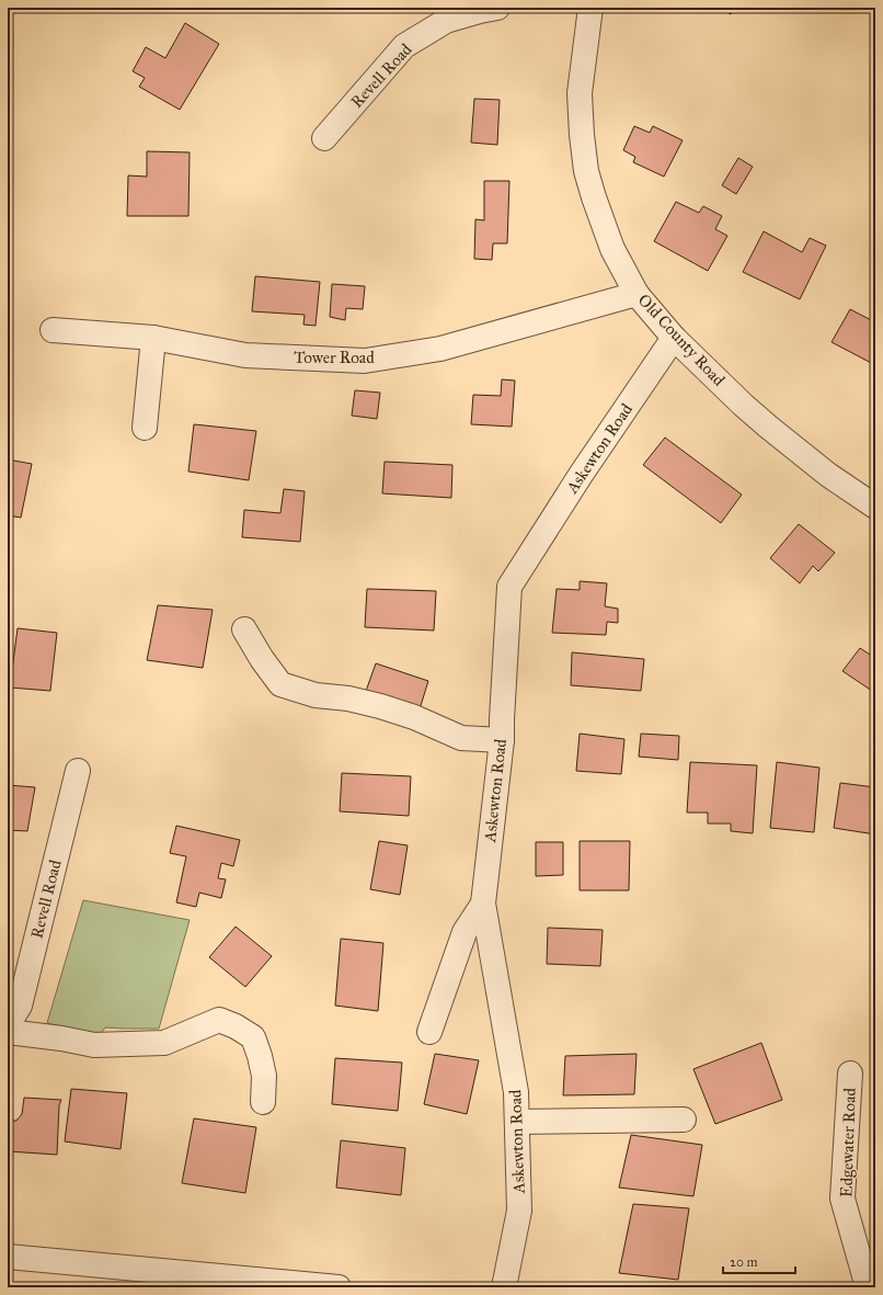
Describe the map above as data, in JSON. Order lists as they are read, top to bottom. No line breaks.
{"streets":{"street":["Revell Road","Old County Road","Tower Road","Askewton Road","Edgewater Road"]},"crossings":[["Old County Road","Tower Road"],["Old County Road","Askewton Road"]],"scale_bar":"20 m"}
